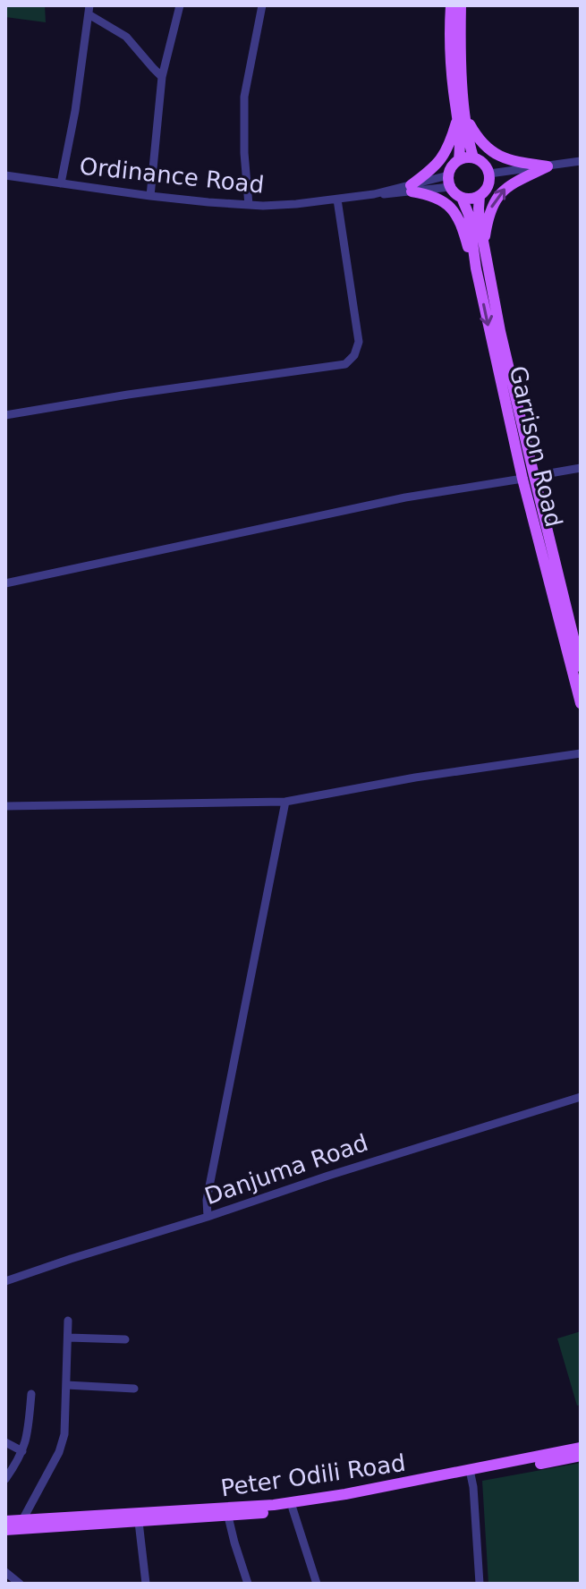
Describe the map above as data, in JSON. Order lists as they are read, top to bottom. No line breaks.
{"streets":{"main road":["Garrison Road","Peter Odili Road"],"street":["Ordinance Road","Danjuma Road"]},"crossings":[["Ordinance Road","Garrison Road"]]}
